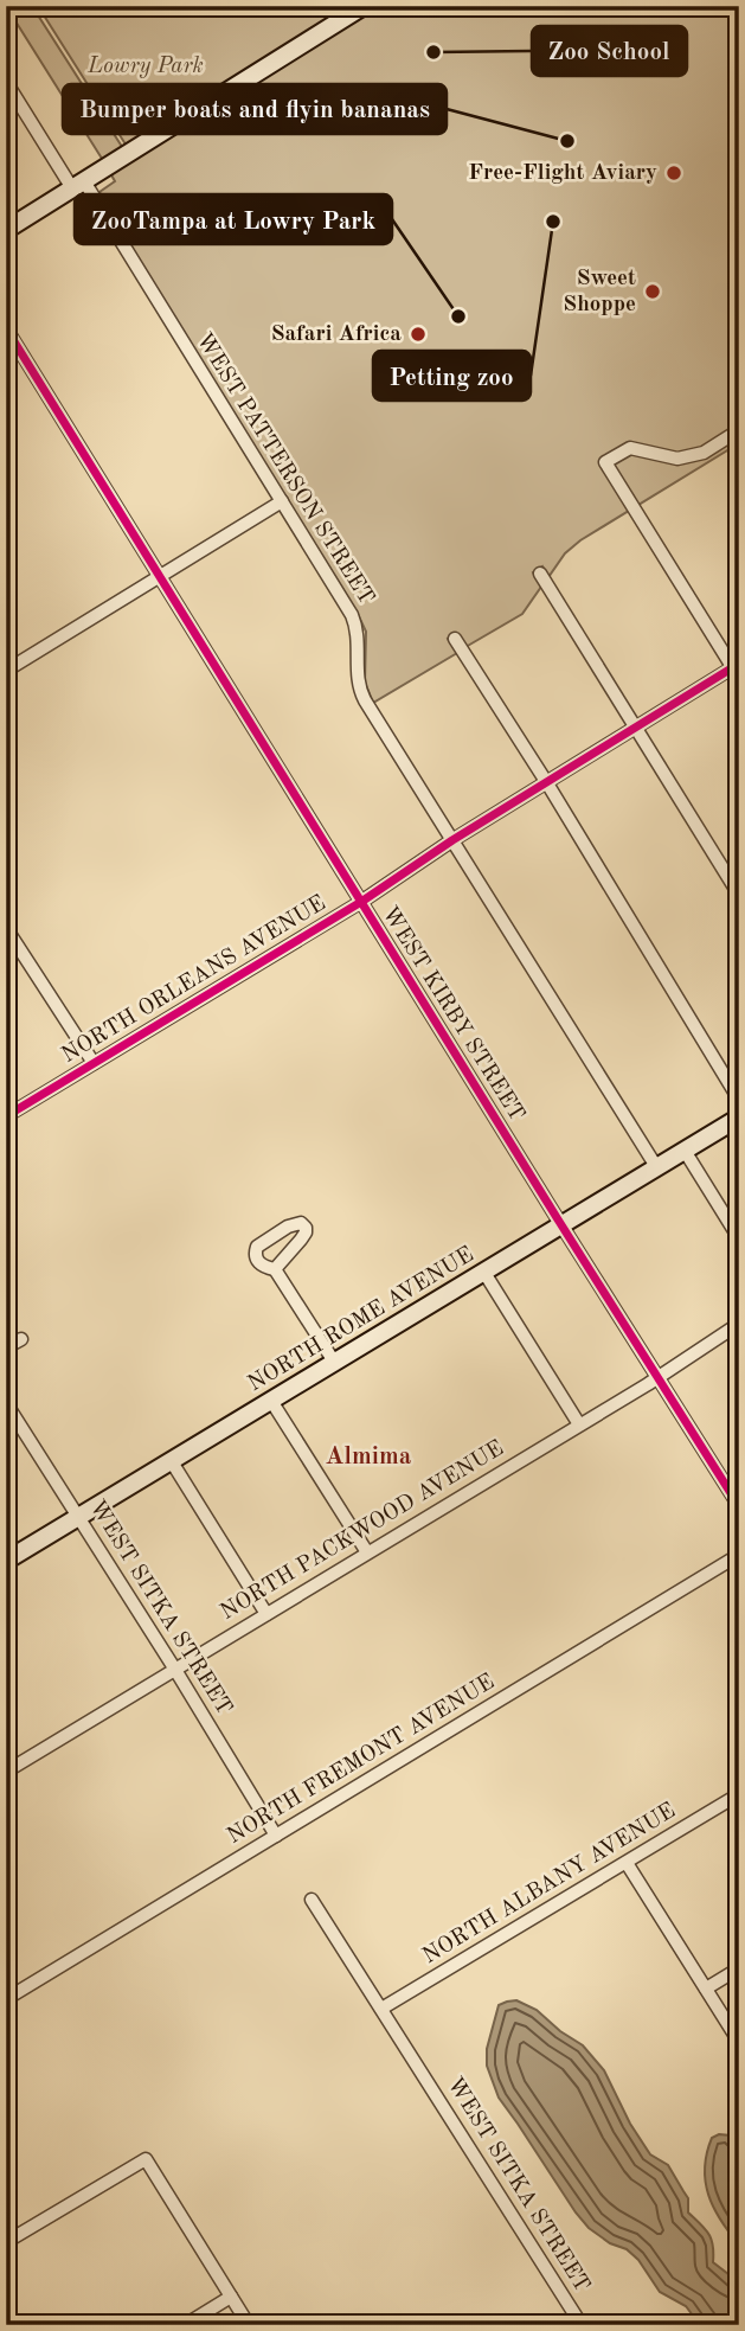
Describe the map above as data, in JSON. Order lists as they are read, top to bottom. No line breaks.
{"streets":{"street":["WEST PATTERSON STREET","NORTH ORLEANS AVENUE","WEST KIRBY STREET","NORTH ROME AVENUE","NORTH PACKWOOD AVENUE","WEST SITKA STREET","NORTH FREMONT AVENUE","NORTH ALBANY AVENUE"]},"crossings":[["WEST PATTERSON STREET","NORTH ORLEANS AVENUE"],["WEST PATTERSON STREET","NORTH ROME AVENUE"],["NORTH ORLEANS AVENUE","WEST KIRBY STREET"],["WEST KIRBY STREET","NORTH ROME AVENUE"],["WEST KIRBY STREET","NORTH PACKWOOD AVENUE"],["NORTH ROME AVENUE","WEST SITKA STREET"],["NORTH PACKWOOD AVENUE","WEST SITKA STREET"],["WEST SITKA STREET","NORTH FREMONT AVENUE"],["WEST SITKA STREET","NORTH ALBANY AVENUE"]],"districts":["Almima"],"parks":["Lowry Park"],"places":["Zoo School","Bumper boats and flyin bananas","Free-Flight Aviary","Petting zoo","Sweet Shoppe","ZooTampa at Lowry Park","Safari Africa"]}
